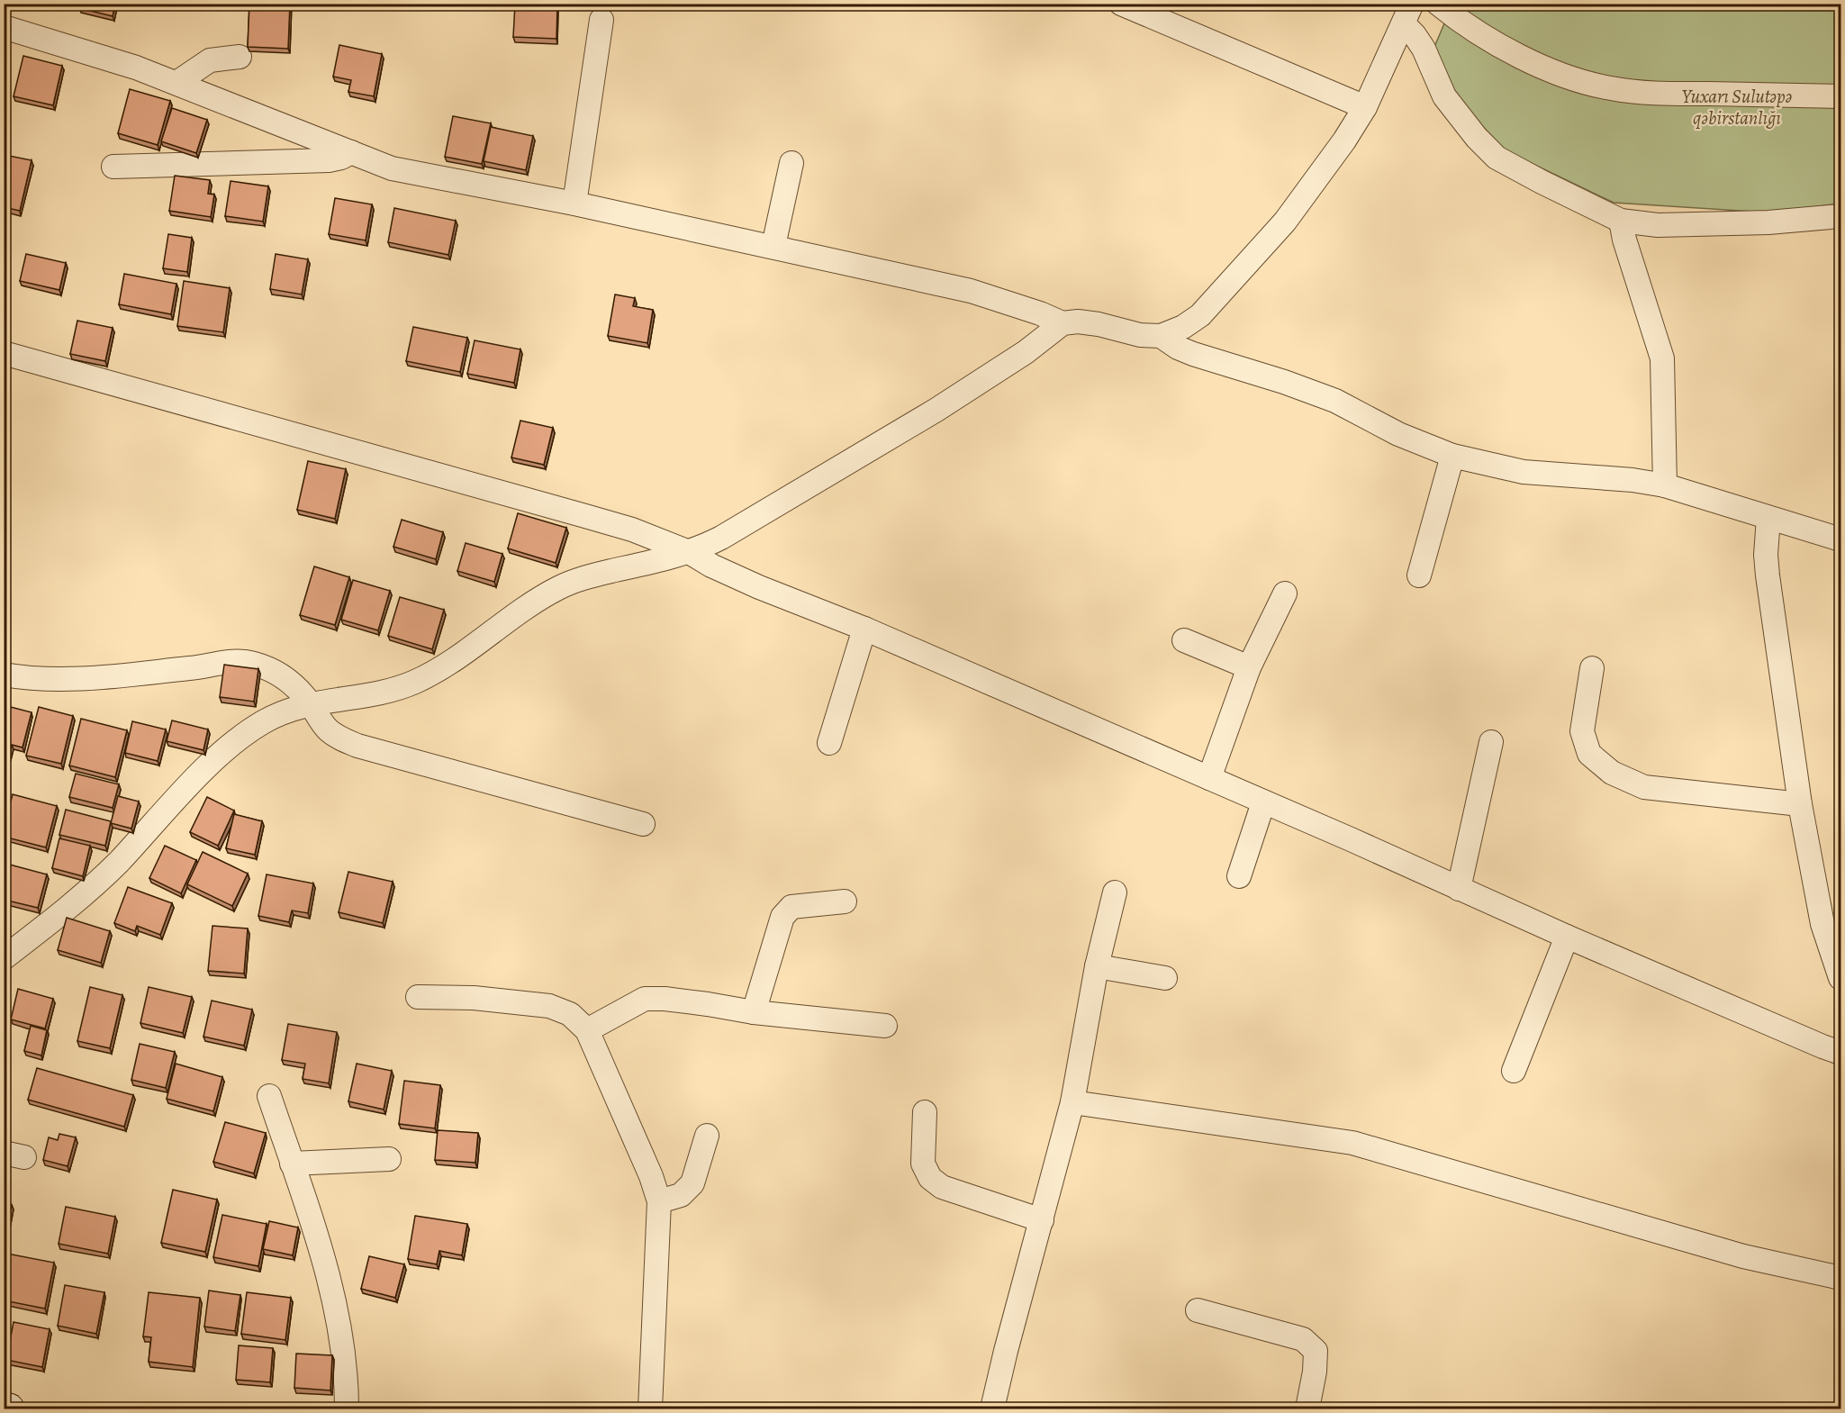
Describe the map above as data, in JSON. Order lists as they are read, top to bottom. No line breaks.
{"parks":["Yuxarı Sulutəpə qəbirstanlığı"]}
